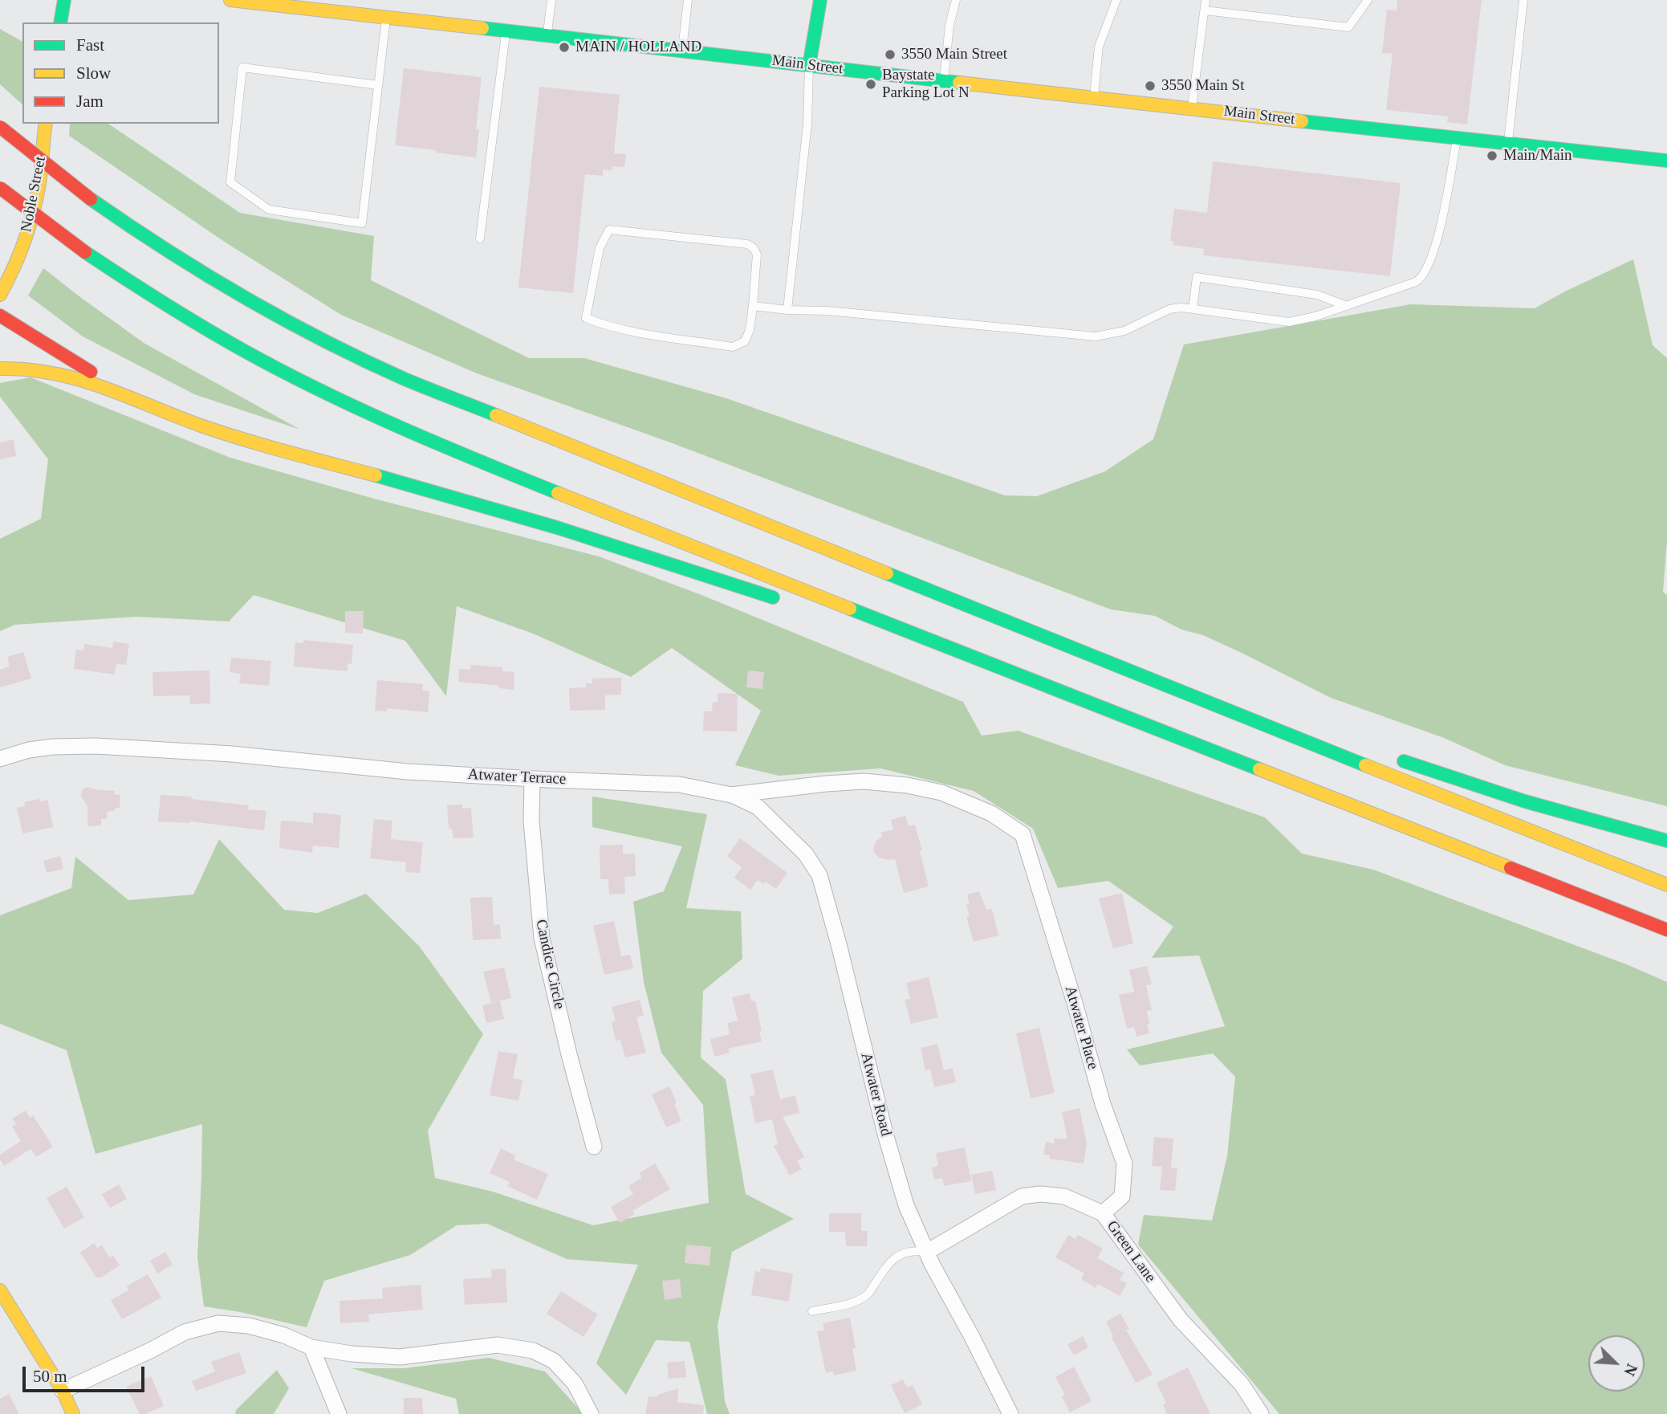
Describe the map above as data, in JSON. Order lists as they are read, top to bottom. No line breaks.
{"streets":{"main road":["Main Street","Noble Street"],"street":["Atwater Terrace","Candice Circle","Atwater Place","Atwater Road","Green Lane"]},"crossings":[["Atwater Terrace","Candice Circle"],["Atwater Terrace","Atwater Place"],["Atwater Terrace","Atwater Road"],["Atwater Place","Green Lane"],["Atwater Road","Green Lane"]],"places":["MAIN / HOLLAND","3550 Main Street","Baystate Parking Lot N","3550 Main St","Main/Main"],"legend":["Fast","Slow","Jam"],"scale_bar":"50 m","north":"bottom right"}
